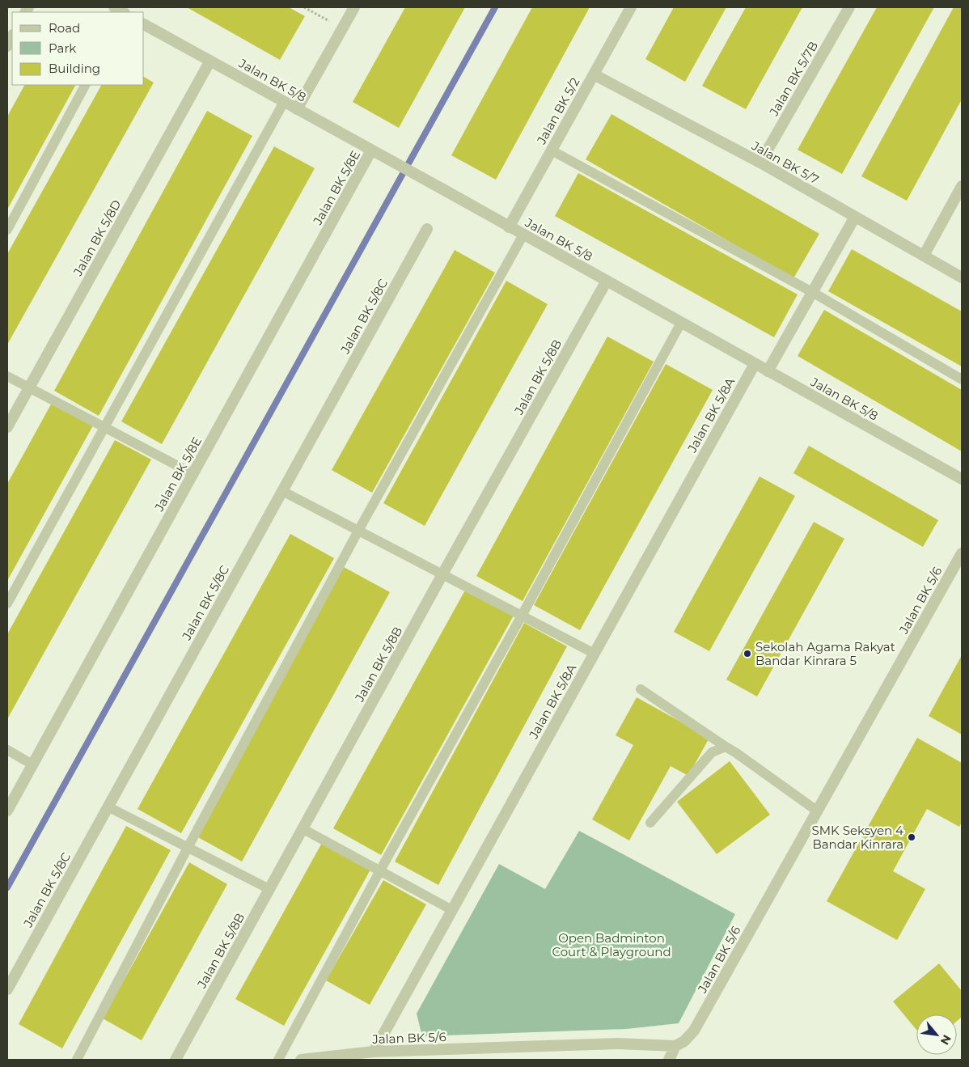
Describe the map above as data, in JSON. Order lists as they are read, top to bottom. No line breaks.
{"streets":{"street":["Jalan BK 5/7B","Jalan BK 5/8","Jalan BK 5/2","Jalan BK 5/7","Jalan BK 5/8E","Jalan BK 5/8D","Jalan BK 5/8C","Jalan BK 5/8B","Jalan BK 5/8A","Jalan BK 5/6"]},"crossings":[["Jalan BK 5/7B","Jalan BK 5/7"],["Jalan BK 5/8","Jalan BK 5/2"],["Jalan BK 5/8","Jalan BK 5/8E"],["Jalan BK 5/8","Jalan BK 5/8D"],["Jalan BK 5/8","Jalan BK 5/8B"],["Jalan BK 5/8","Jalan BK 5/8A"],["Jalan BK 5/2","Jalan BK 5/7"],["Jalan BK 5/8A","Jalan BK 5/6"]],"parks":["Open Badminton Court & Playground"],"places":["Sekolah Agama Rakyat Bandar Kinrara 5","SMK Seksyen 4 Bandar Kinrara"],"legend":["Road","Park","Building"],"north":"bottom right"}
